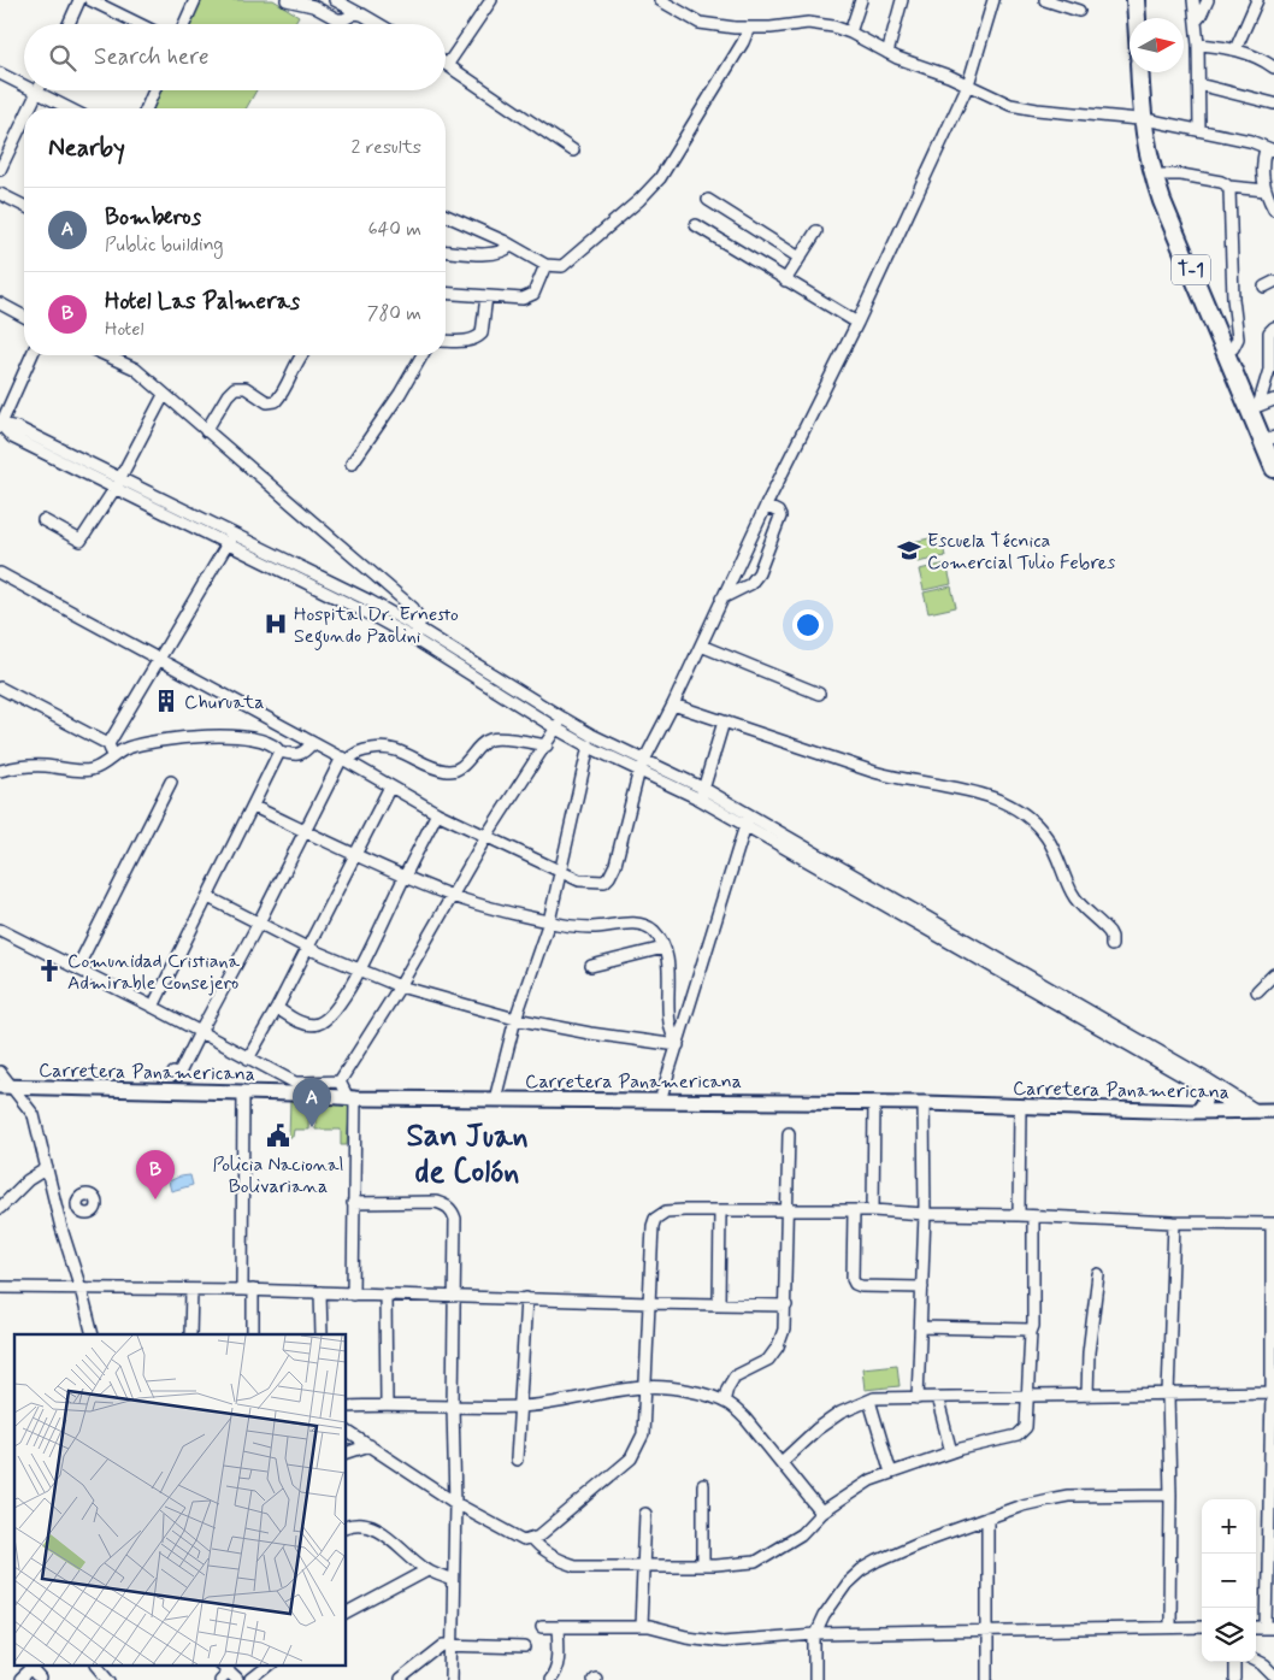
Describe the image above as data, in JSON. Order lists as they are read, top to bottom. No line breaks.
{"streets":{"highway":["T-1"],"main road":["Carretera Panamericana"]},"districts":["San Juan de Colón"],"places":{"school or university":["Escuela Técnica Comercial Tulio Febres"],"hospital":["Hospital Dr. Ernesto Segundo Paolini"],"building":["Churuata"],"church":["Comunidad Cristiana Admirable Consejero"],"public building":["Policia Nacional Bolivariana"]},"north":"right","page":{"search":"Search here","heading":["Nearby","2 results"],"list":[{"mark":"A","name":"Bomberos","note":"Public building","value":"640 m"},{"mark":"B","name":"Hotel Las Palmeras","note":"Hotel","value":"780 m"}],"pins":["A","B"],"map_buttons":["+","−"]}}
